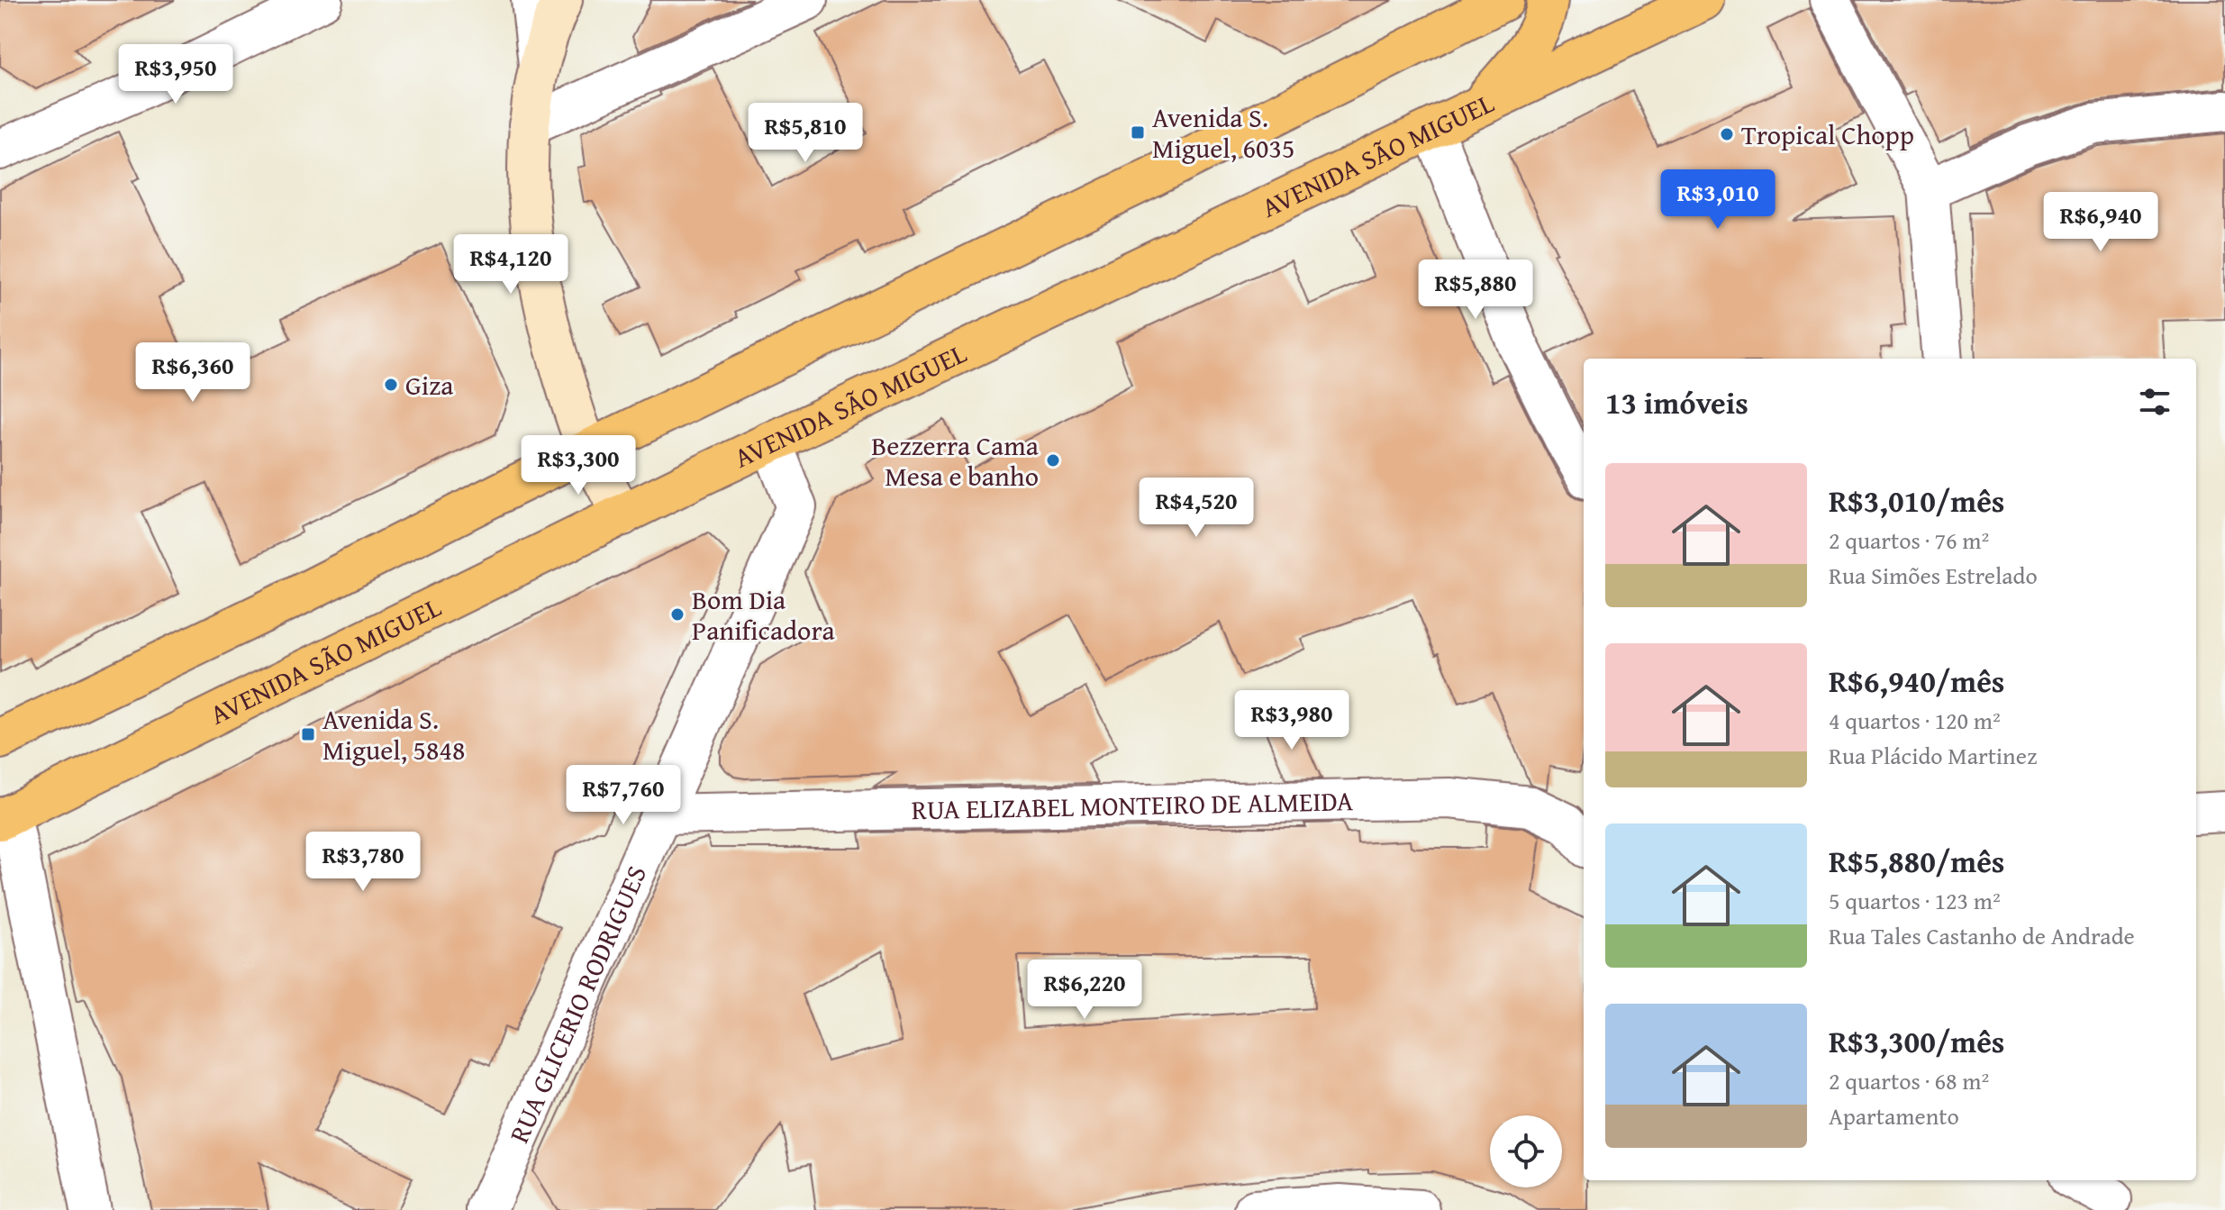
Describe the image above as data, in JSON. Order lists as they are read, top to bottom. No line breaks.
{"streets":{"main road":["AVENIDA SÃO MIGUEL"],"street":["RUA ELIZABEL MONTEIRO DE ALMEIDA","RUA GLICERIO RODRIGUES"]},"crossings":[["AVENIDA SÃO MIGUEL","RUA GLICERIO RODRIGUES"],["RUA ELIZABEL MONTEIRO DE ALMEIDA","RUA GLICERIO RODRIGUES"]],"places":{"transit":["Avenida S. Miguel, 6035","Avenida S. Miguel, 5848"],"other":["Tropical Chopp","Giza","Bezzerra Cama Mesa e banho","Bom Dia Panificadora"]},"page":{"price":["R$3,950","R$5,810","R$3,010","R$6,940","R$4,120","R$5,880","R$6,360","R$3,300","R$4,520","R$3,980","R$7,760","R$3,780","R$6,220"],"heading":"13 imóveis","list":[{"name":"R$3,010/mês","note":"2 quartos · 76 m² · Rua Simões Estrelado"},{"name":"R$6,940/mês","note":"4 quartos · 120 m² · Rua Plácido Martinez"},{"name":"R$5,880/mês","note":"5 quartos · 123 m² · Rua Tales Castanho de Andrade"},{"name":"R$3,300/mês","note":"2 quartos · 68 m² · Apartamento"}]}}
